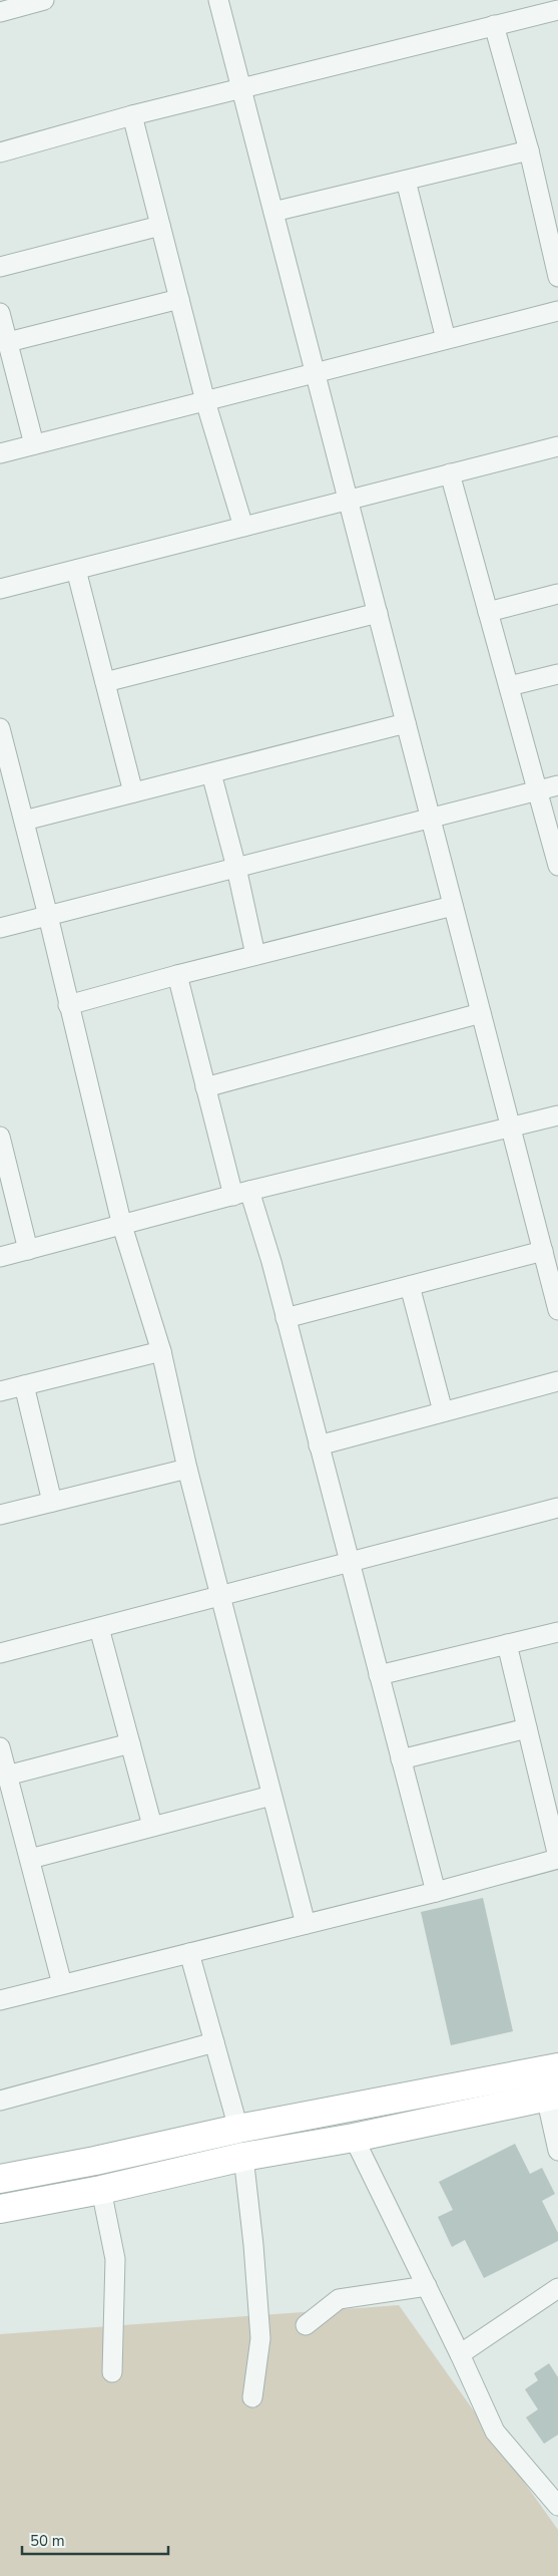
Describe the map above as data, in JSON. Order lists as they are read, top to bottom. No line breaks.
{"scale_bar":"50 m"}
